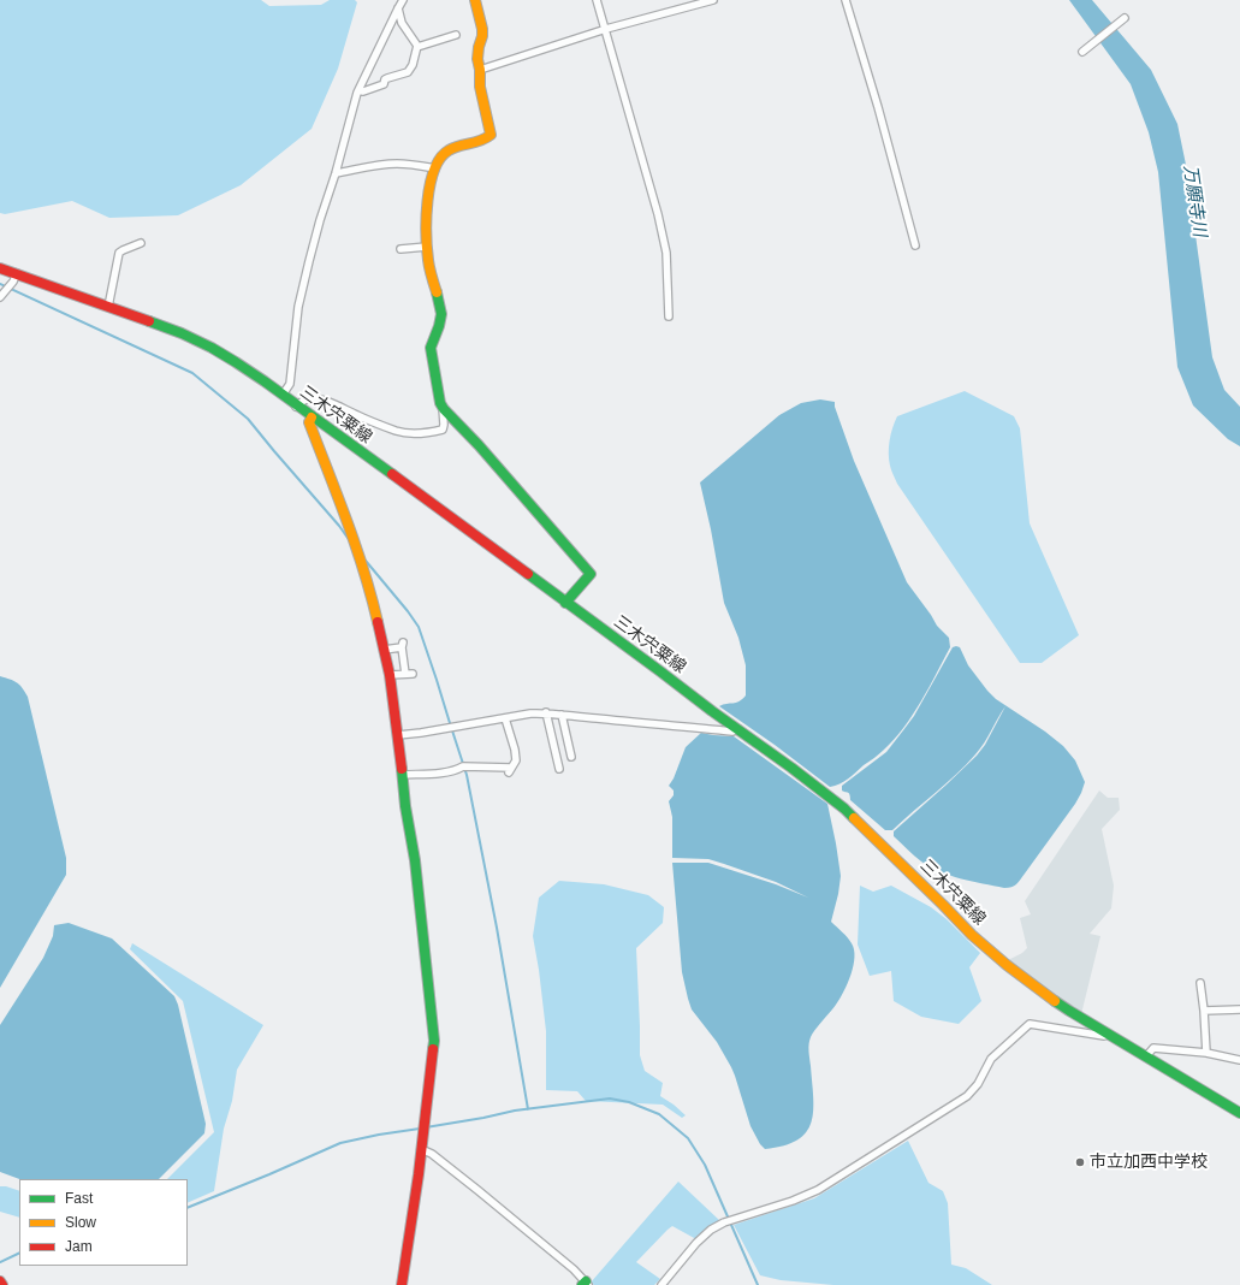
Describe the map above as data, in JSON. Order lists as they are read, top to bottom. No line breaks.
{"streets":{"street":["三木宍粟線"]},"water":["万願寺川"],"places":["市立加西中学校"],"legend":["Fast","Slow","Jam"]}
